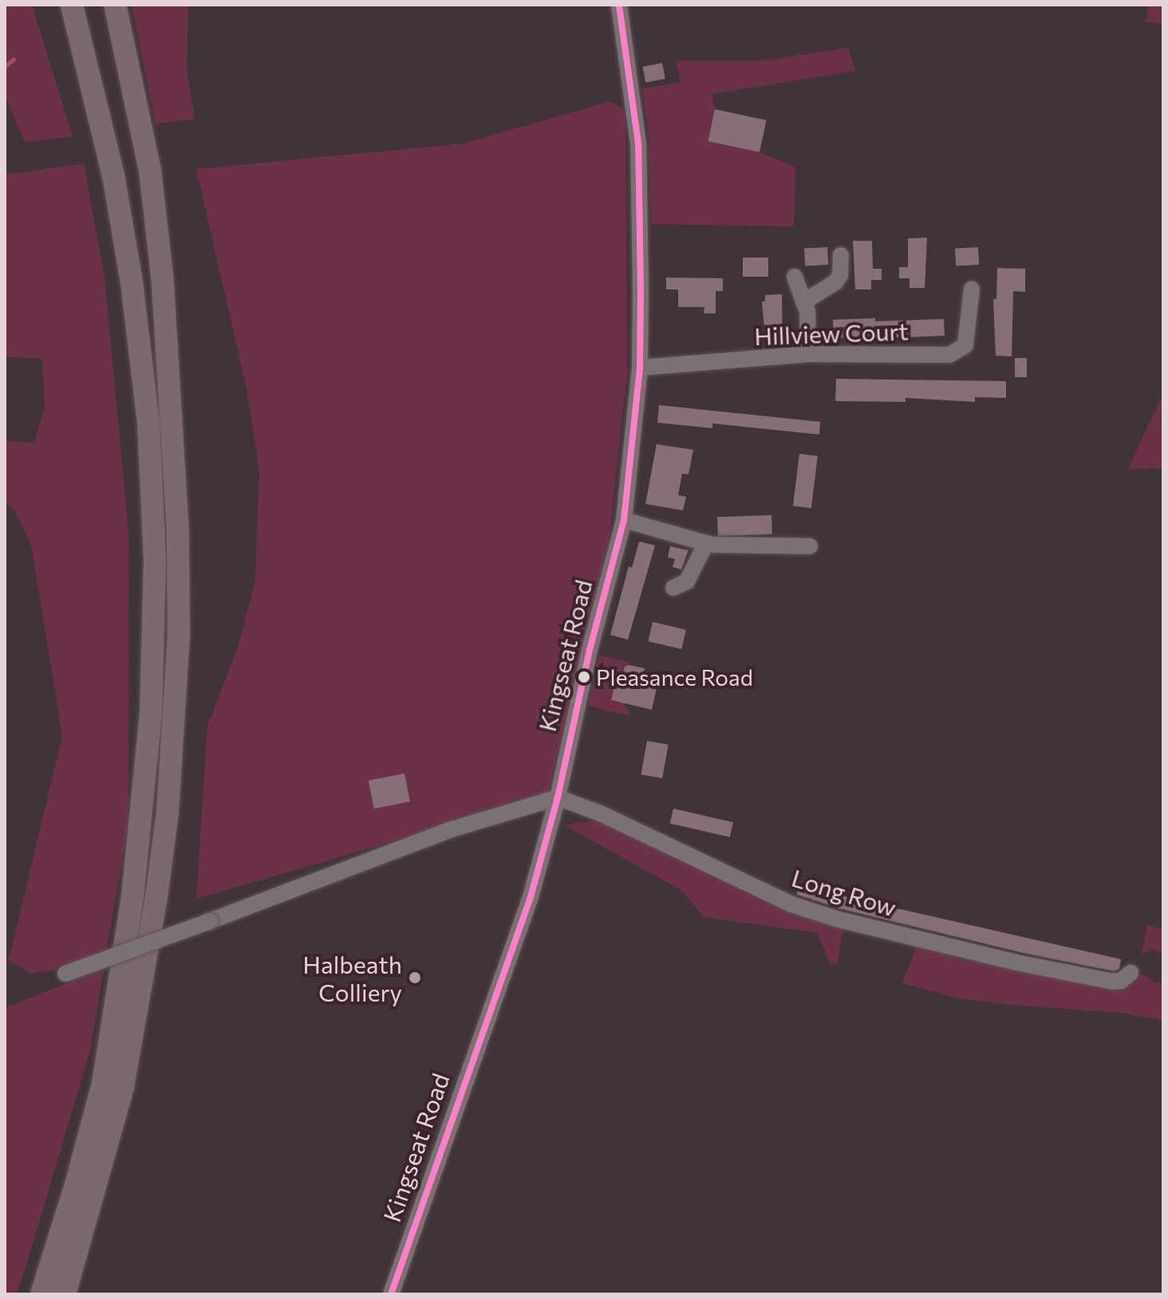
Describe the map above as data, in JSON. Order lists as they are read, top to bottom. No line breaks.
{"streets":{"street":["Hillview Court","Kingseat Road","Long Row"]},"crossings":[["Hillview Court","Kingseat Road"],["Kingseat Road","Long Row"]],"places":["Pleasance Road","Halbeath Colliery"]}
